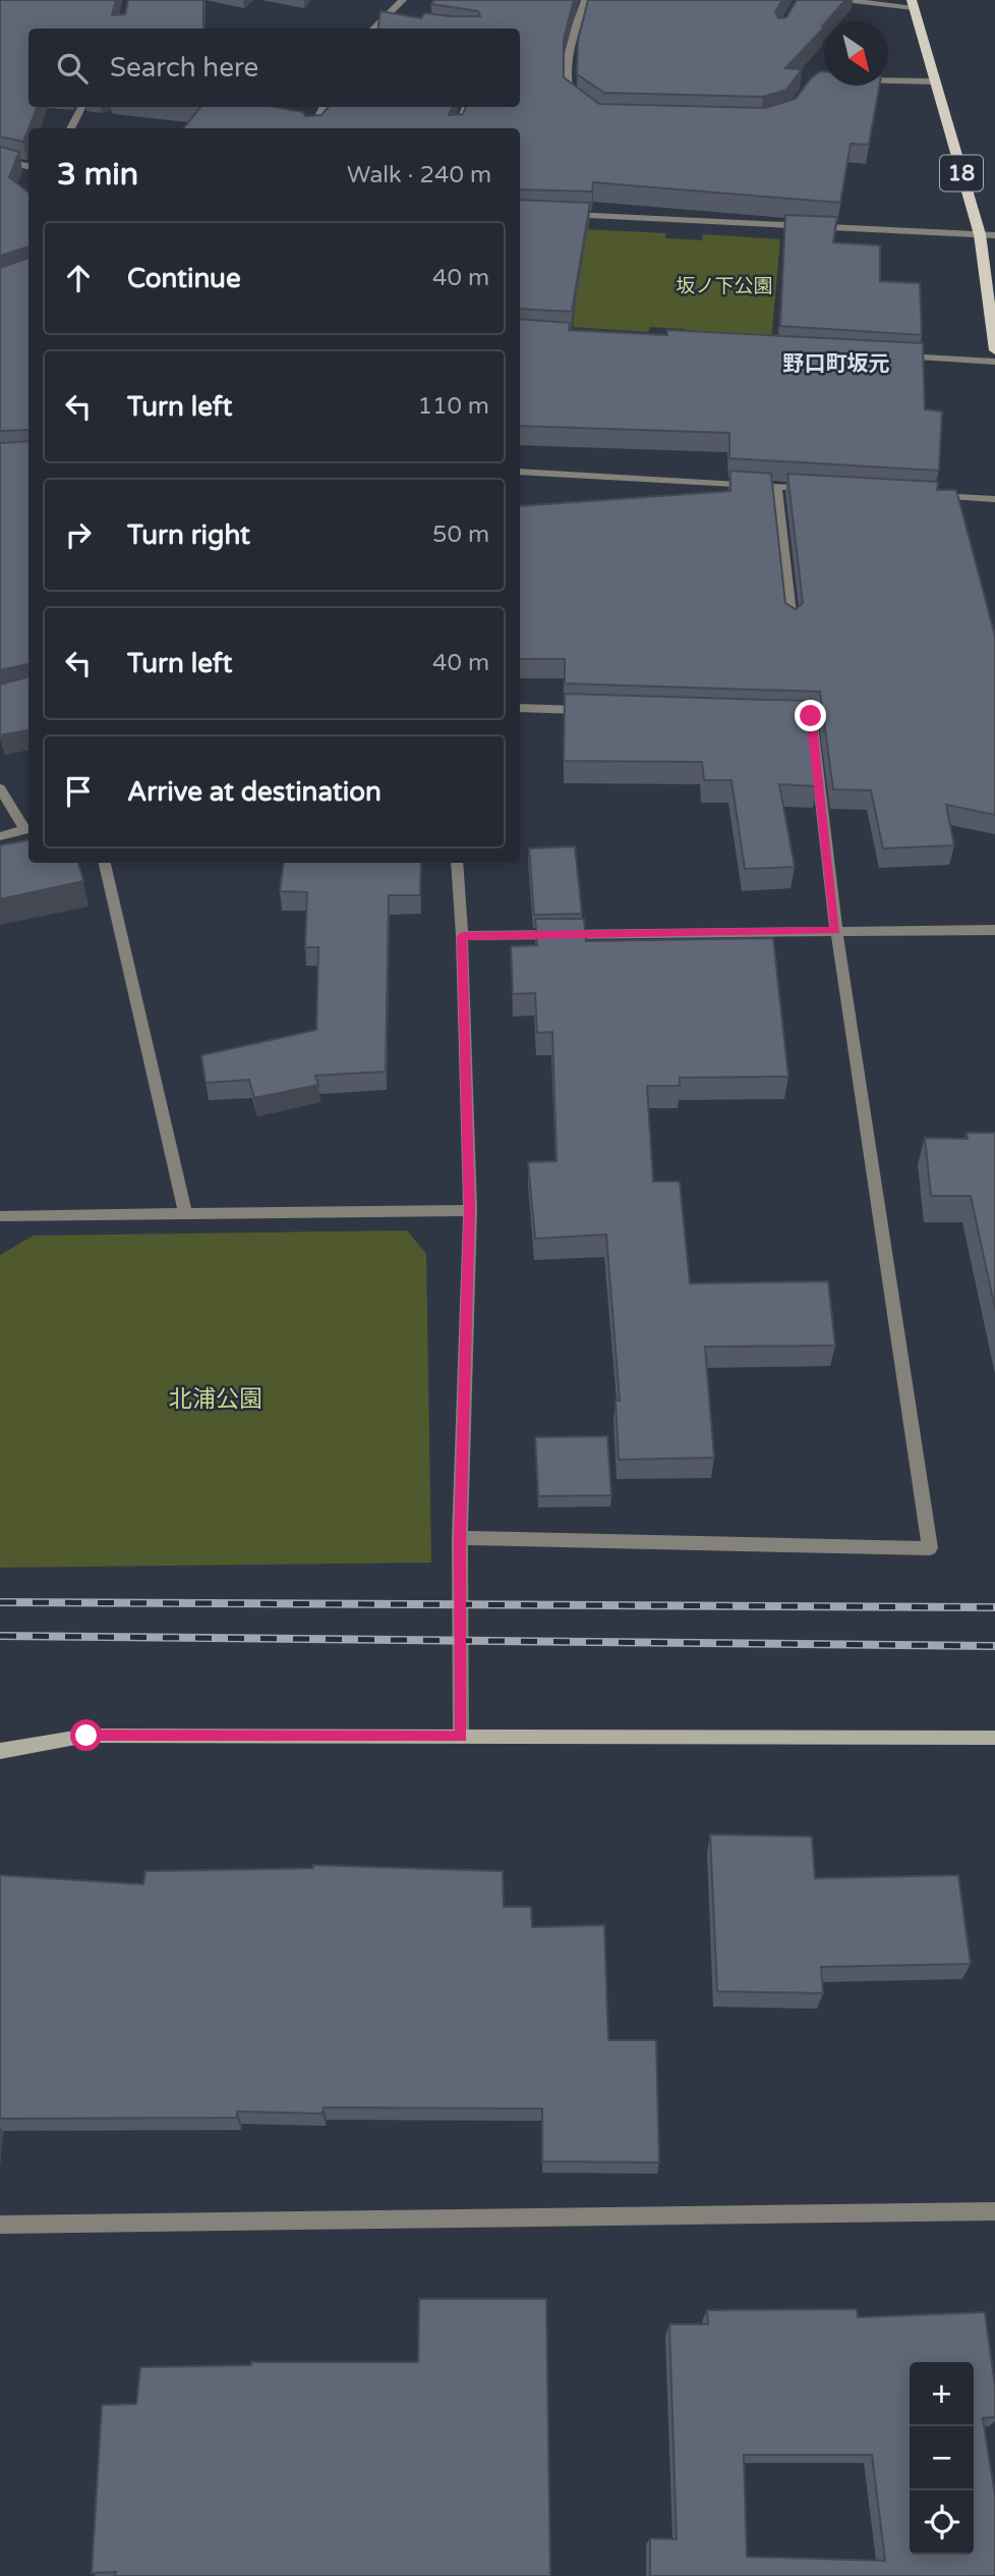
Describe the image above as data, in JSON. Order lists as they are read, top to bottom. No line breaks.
{"streets":{"main road":["18"]},"districts":["野口町坂元"],"parks":["坂ノ下公園","北浦公園"],"north":"bottom right","page":{"search":"Search here","heading":["3 min","Walk · 240 m"],"list":[["Continue","40 m"],["Turn left","110 m"],["Turn right","50 m"],["Turn left","40 m"],"Arrive at destination"],"map_buttons":["+","−"]}}
